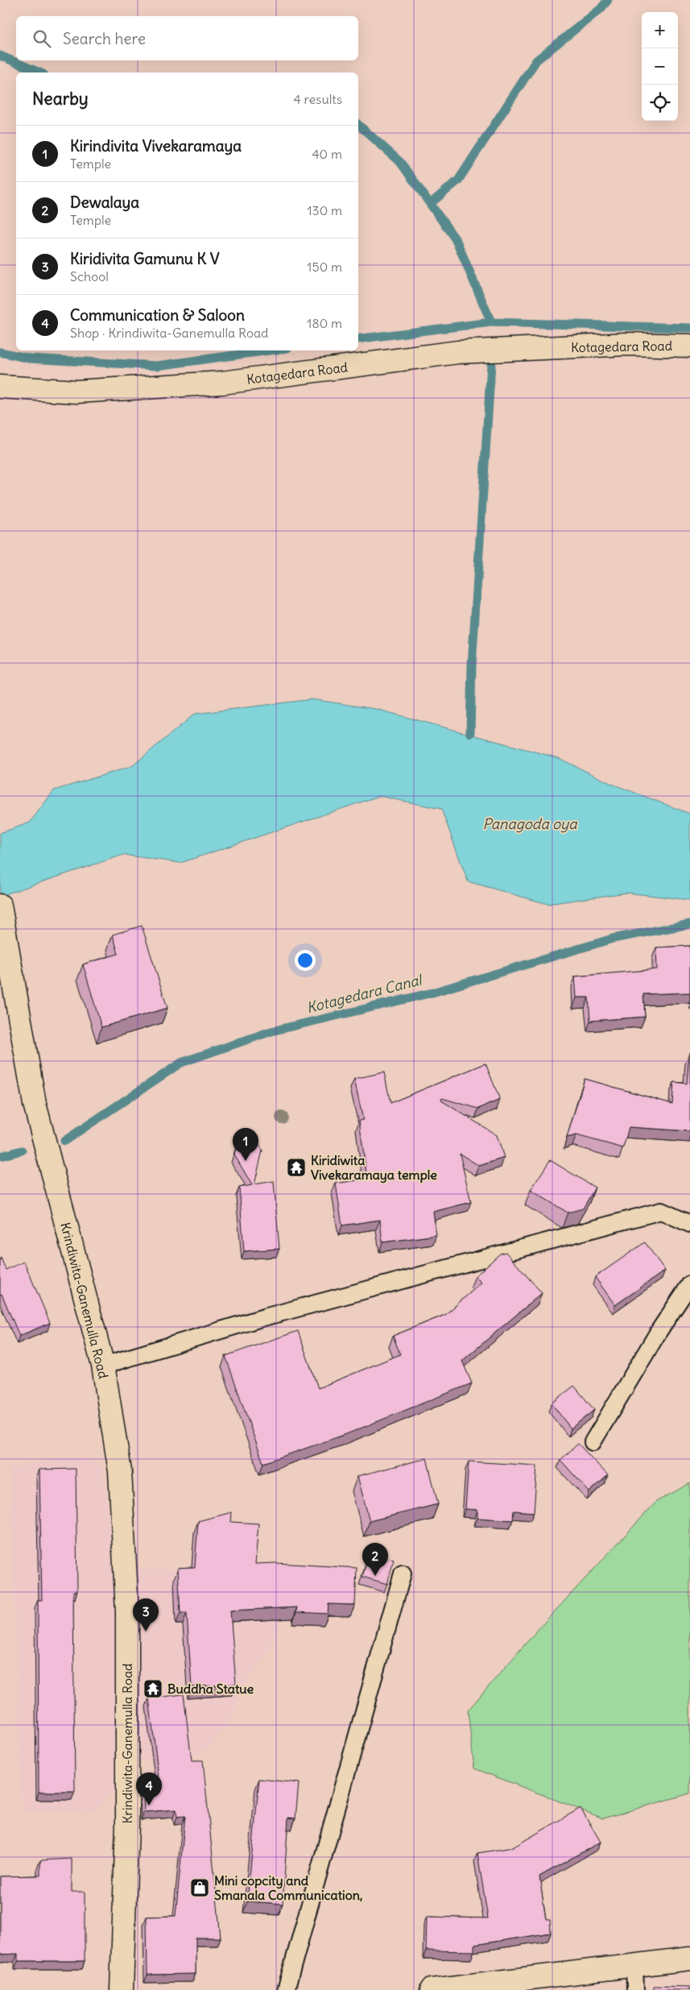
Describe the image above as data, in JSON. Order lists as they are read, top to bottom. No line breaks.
{"streets":{"main road":["Kotagedara Road","Krindiwita-Ganemulla Road"]},"water":["Panagoda oya","Kotagedara Canal"],"places":{"temple":["Kiridiwita Vivekaramaya temple","Buddha Statue"],"shop":["Mini copcity and Smanala Communication,"]},"page":{"map_buttons":["+","−"],"search":"Search here","heading":["Nearby","4 results"],"list":[{"mark":"1","name":"Kirindivita Vivekaramaya","note":"Temple","value":"40 m"},{"mark":"2","name":"Dewalaya","note":"Temple","value":"130 m"},{"mark":"3","name":"Kiridivita Gamunu K V","note":"School","value":"150 m"},{"mark":"4","name":"Communication & Saloon","note":"Shop · Krindiwita-Ganemulla Road","value":"180 m"}],"pins":["1","2","3","4"]}}
